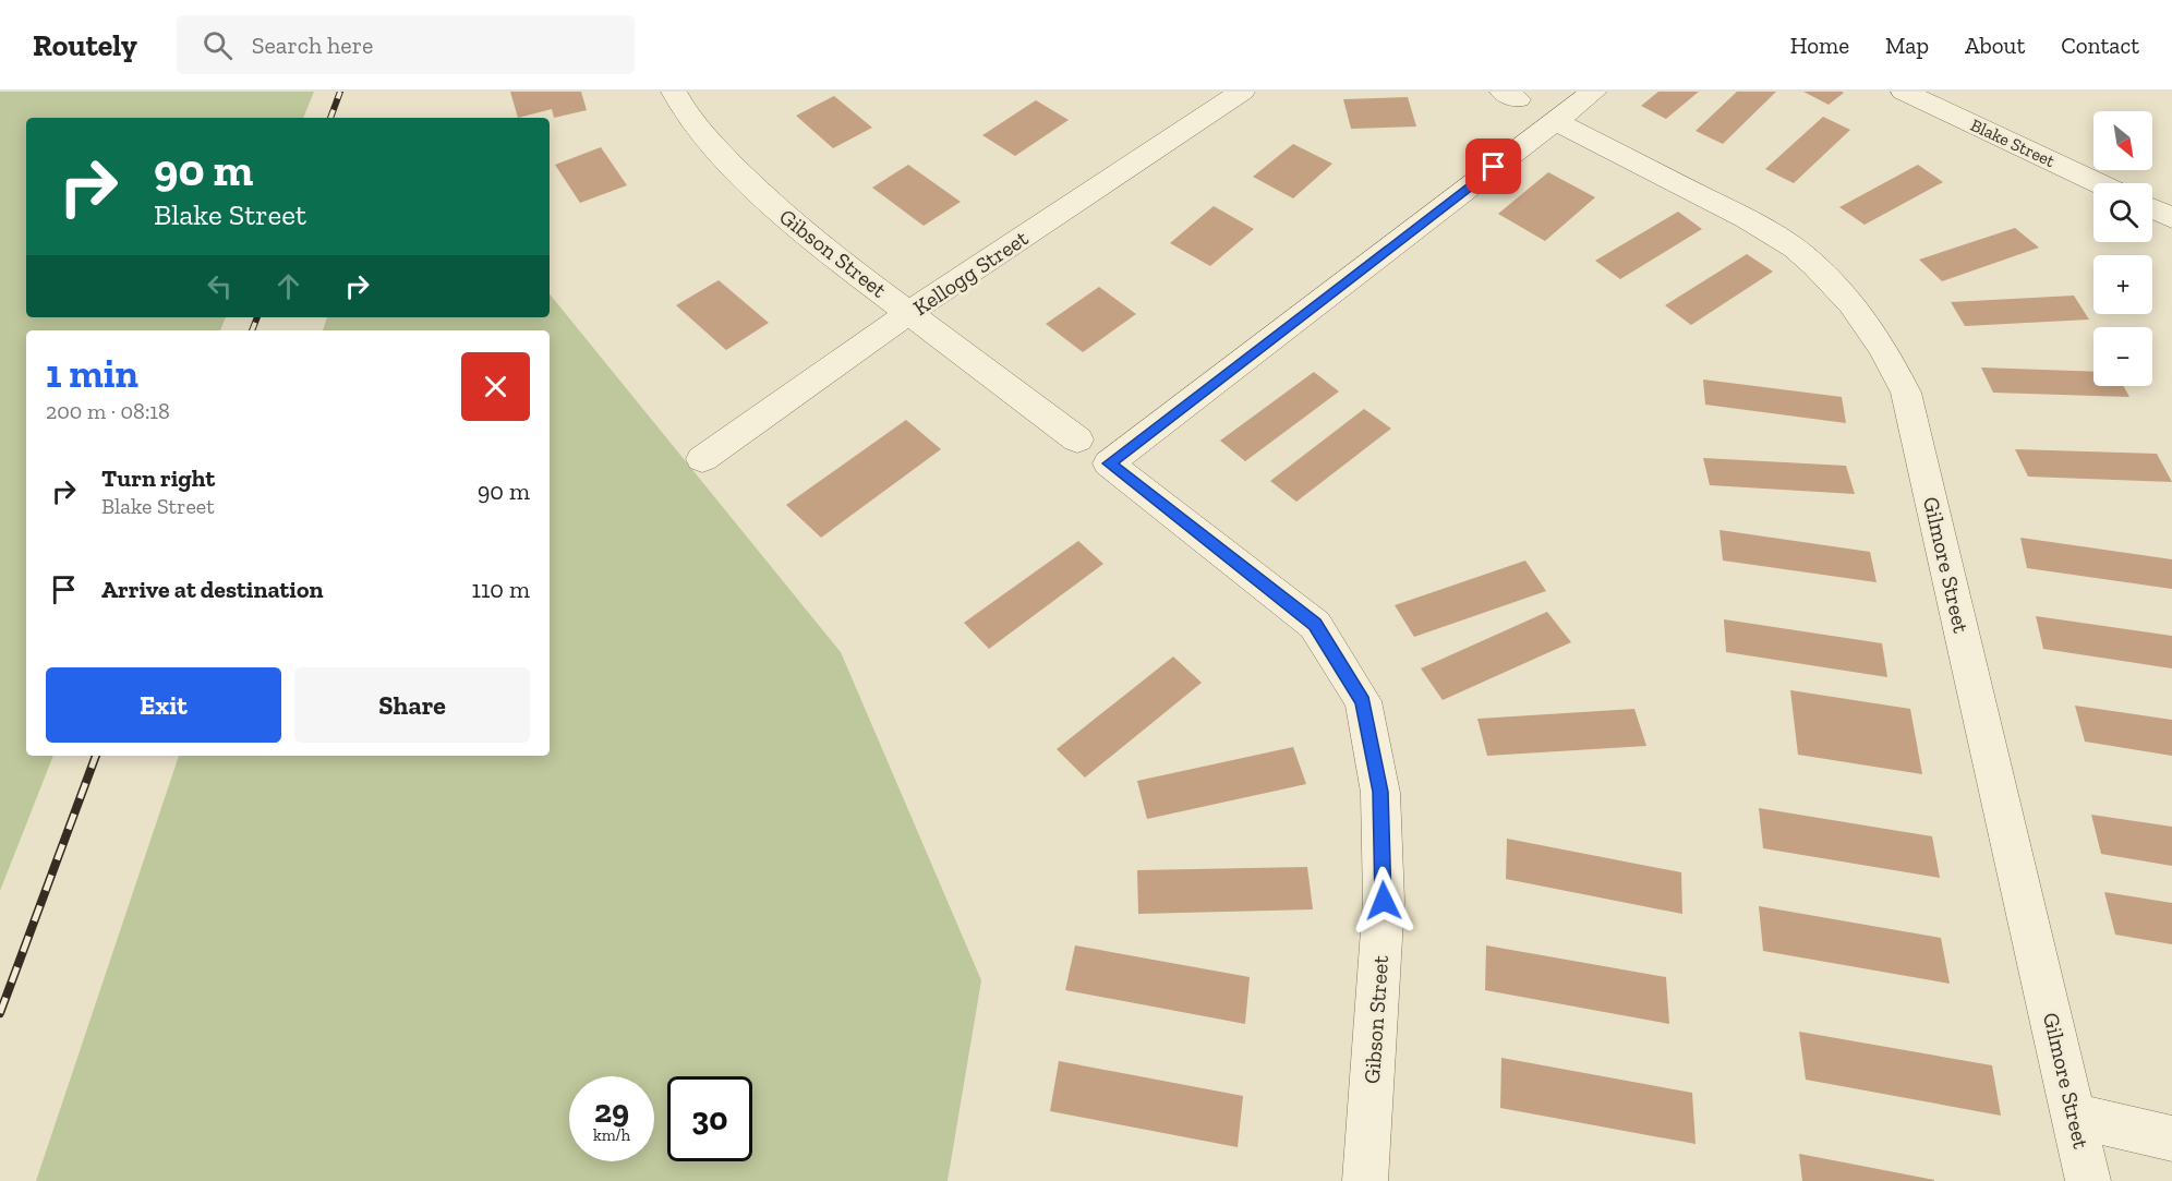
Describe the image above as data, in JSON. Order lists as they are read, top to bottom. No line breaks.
{"streets":{"street":["Blake Street","Gibson Street","Kellogg Street","Gilmore Street"]},"crossings":[["Gibson Street","Kellogg Street"],["Gibson Street","Gilmore Street"]],"north":"bottom right","page":{"header":"Routely","search":"Search here","nav":["Home","Map","About","Contact"],"map_buttons":["+","−"],"turn":["90 m","Blake Street"],"heading":["1 min","200 m · 08:18"],"list":[{"name":"Turn right","note":"Blake Street","value":"90 m"},{"name":"Arrive at destination","value":"110 m"}],"buttons":["Exit","Share"],"speed":"29 km/h","limit":"30"}}
